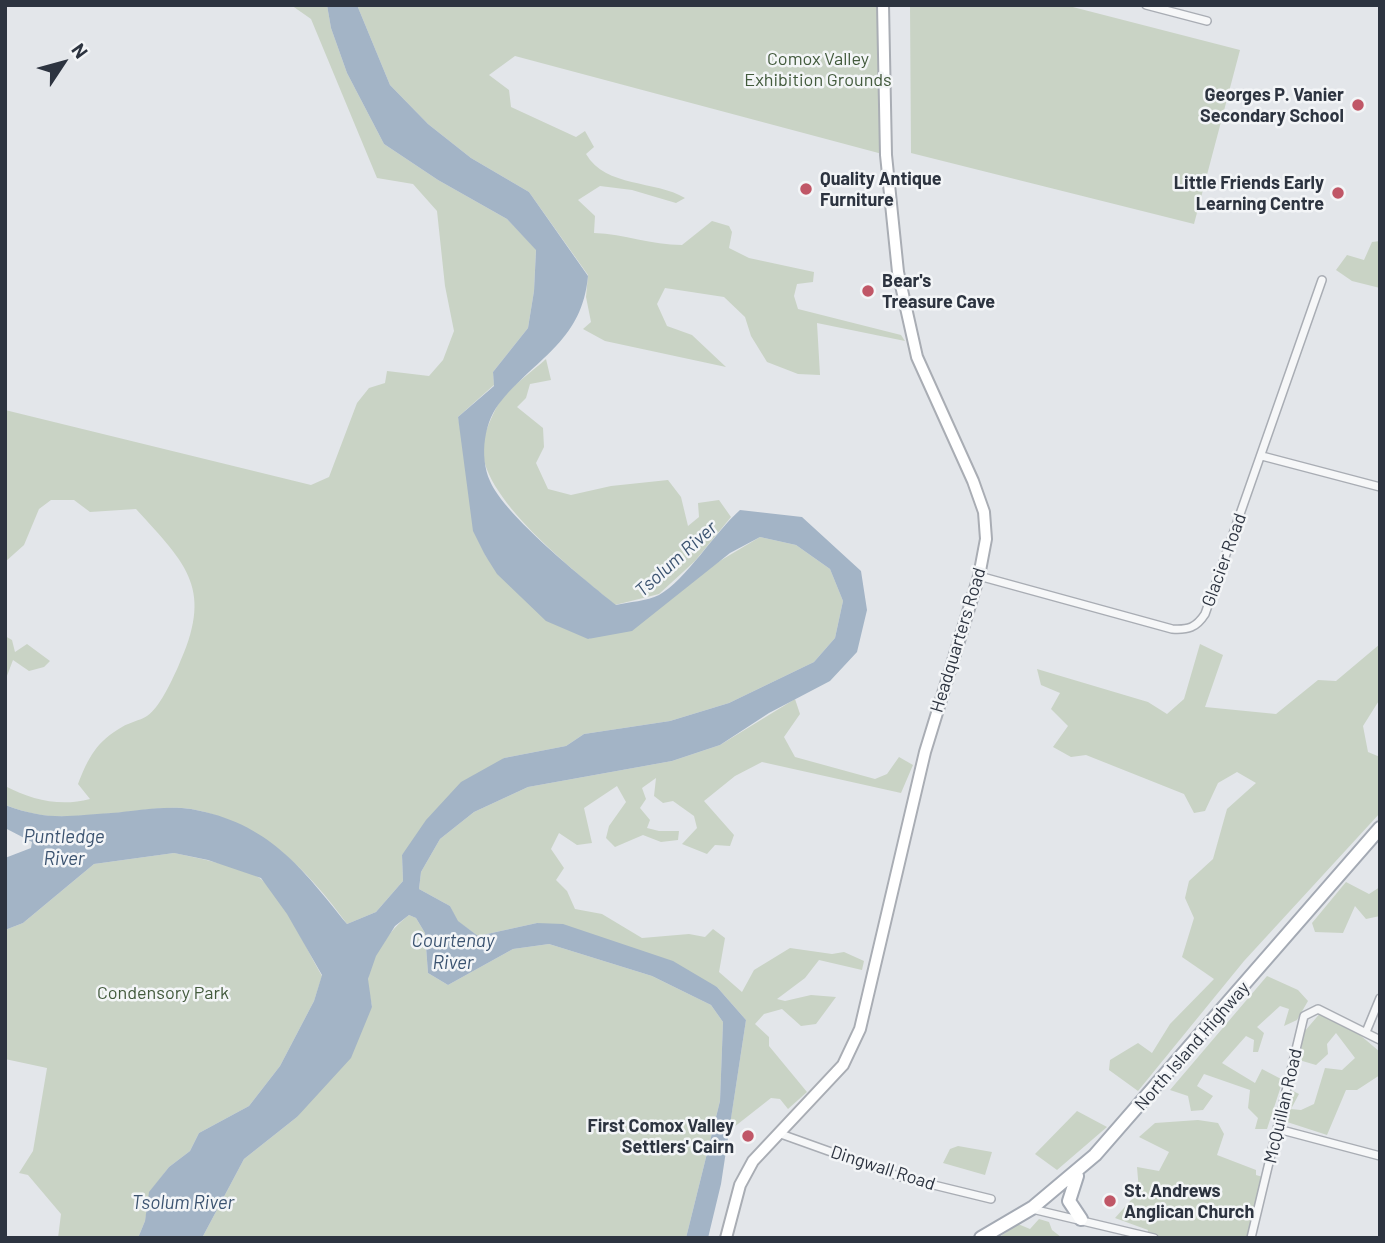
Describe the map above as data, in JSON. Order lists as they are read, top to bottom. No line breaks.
{"streets":{"main road":["Headquarters Road","North Island Highway"],"street":["Glacier Road","McQuillan Road","Dingwall Road"]},"crossings":[["Glacier Road","Headquarters Road"],["Headquarters Road","Dingwall Road"]],"water":["Tsolum River","Puntledge River","Courtenay River"],"parks":["Comox Valley Exhibition Grounds","Condensory Park"],"places":["Georges P. Vanier Secondary School","Quality Antique Furniture","Little Friends Early Learning Centre","Bear's Treasure Cave","First Comox Valley Settlers' Cairn","St. Andrews Anglican Church"],"north":"top right"}
